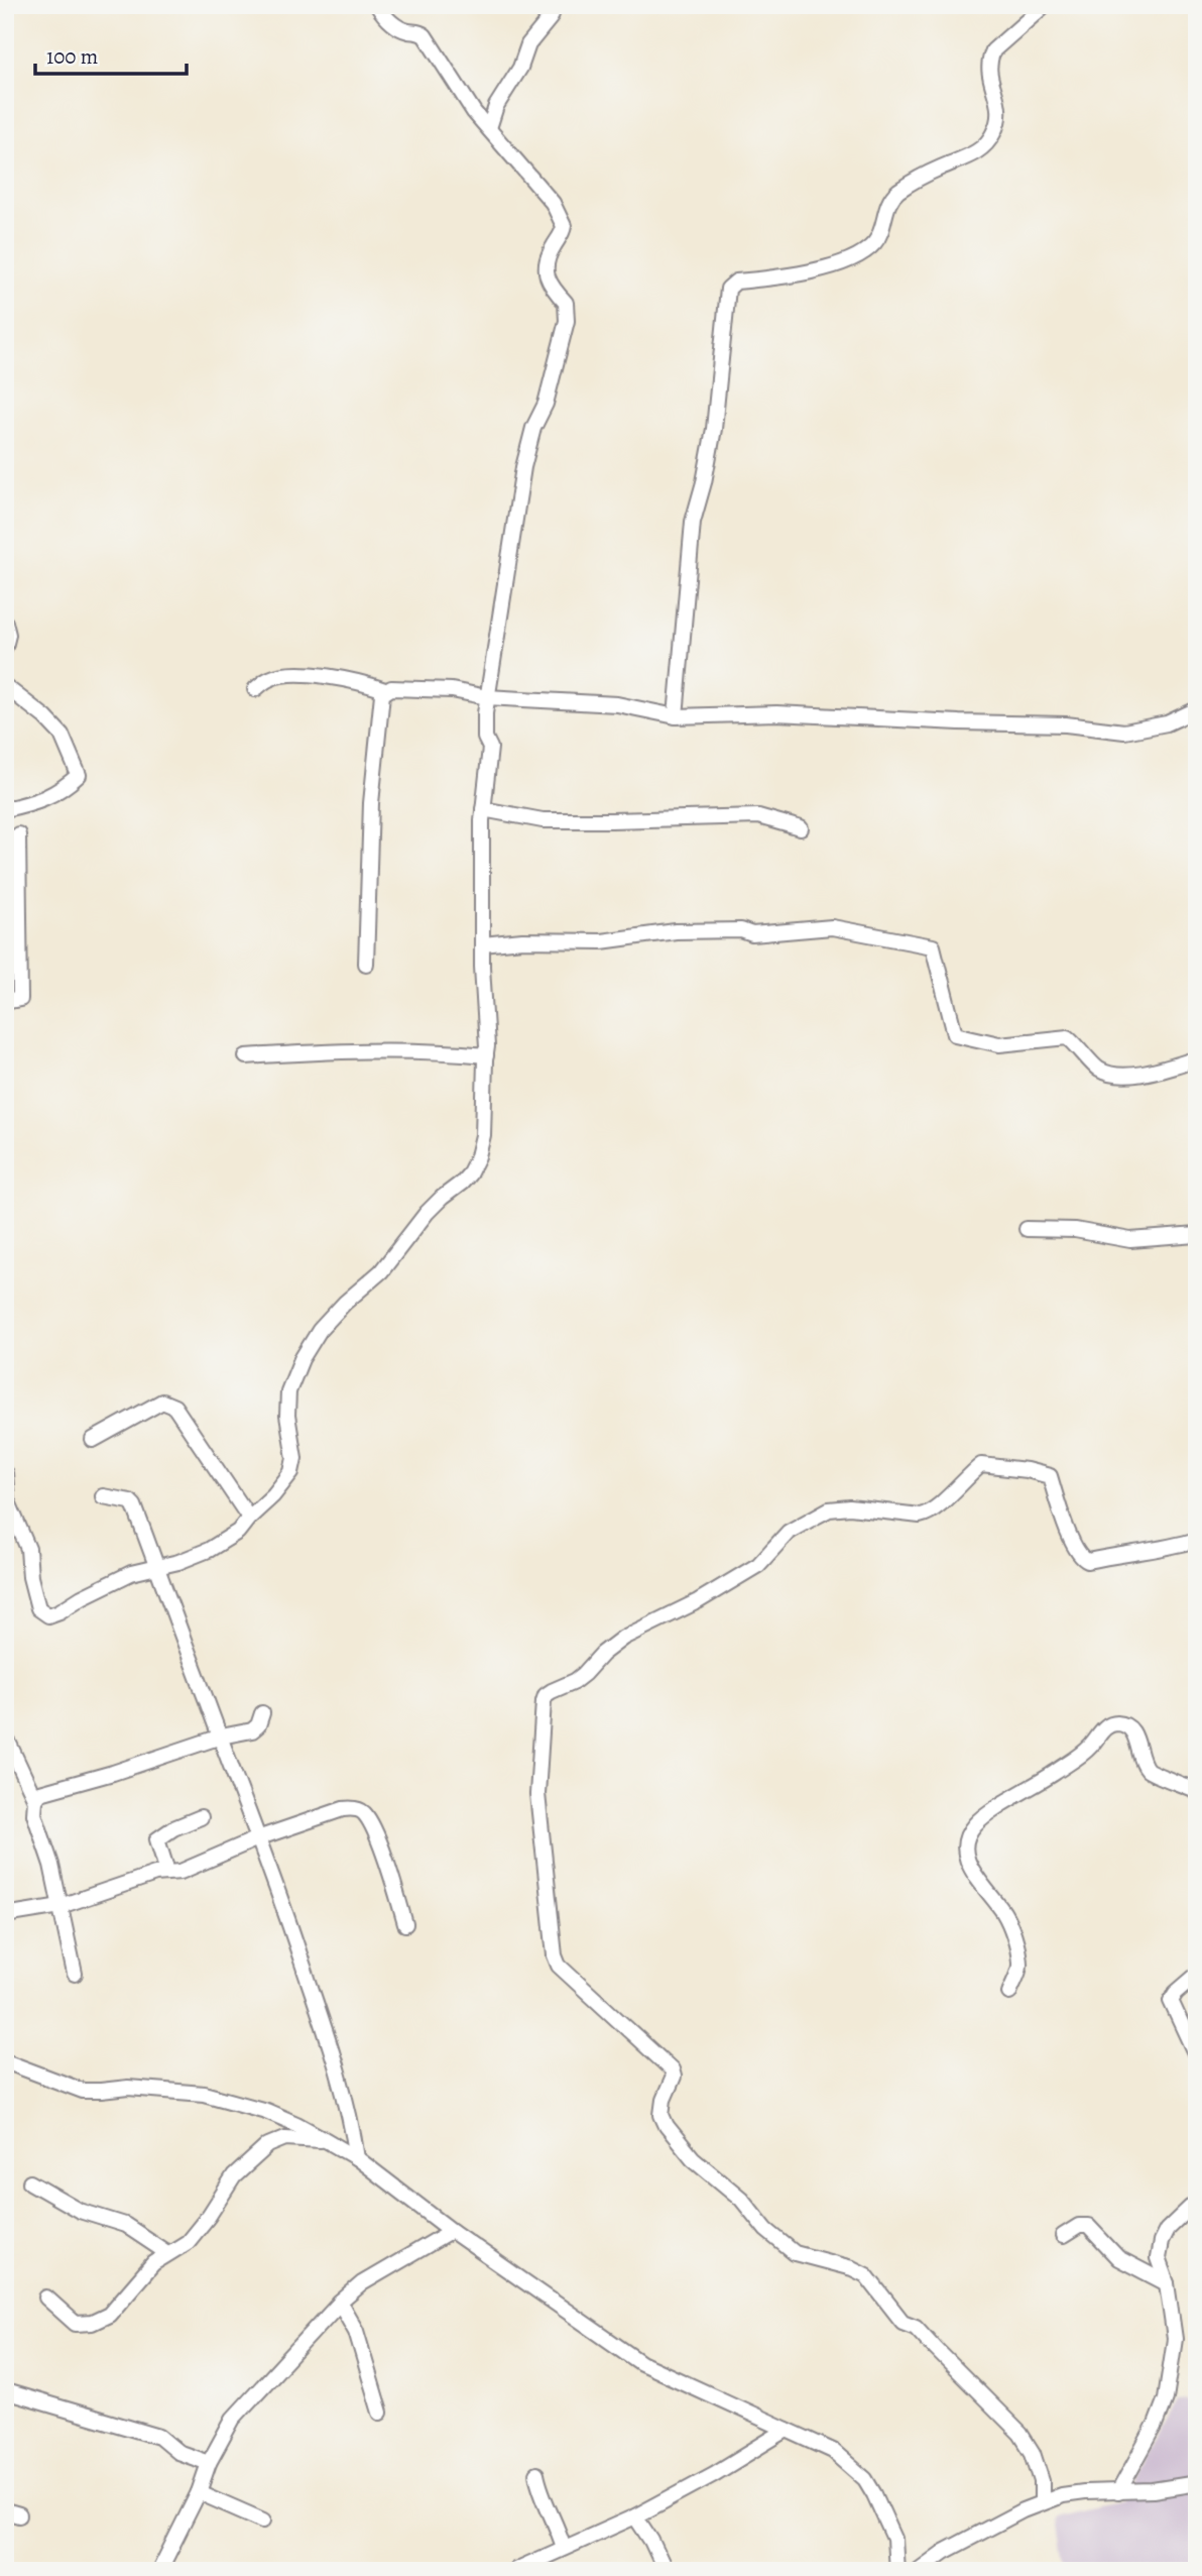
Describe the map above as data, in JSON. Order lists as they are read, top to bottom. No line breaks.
{"scale_bar":"100 m"}
